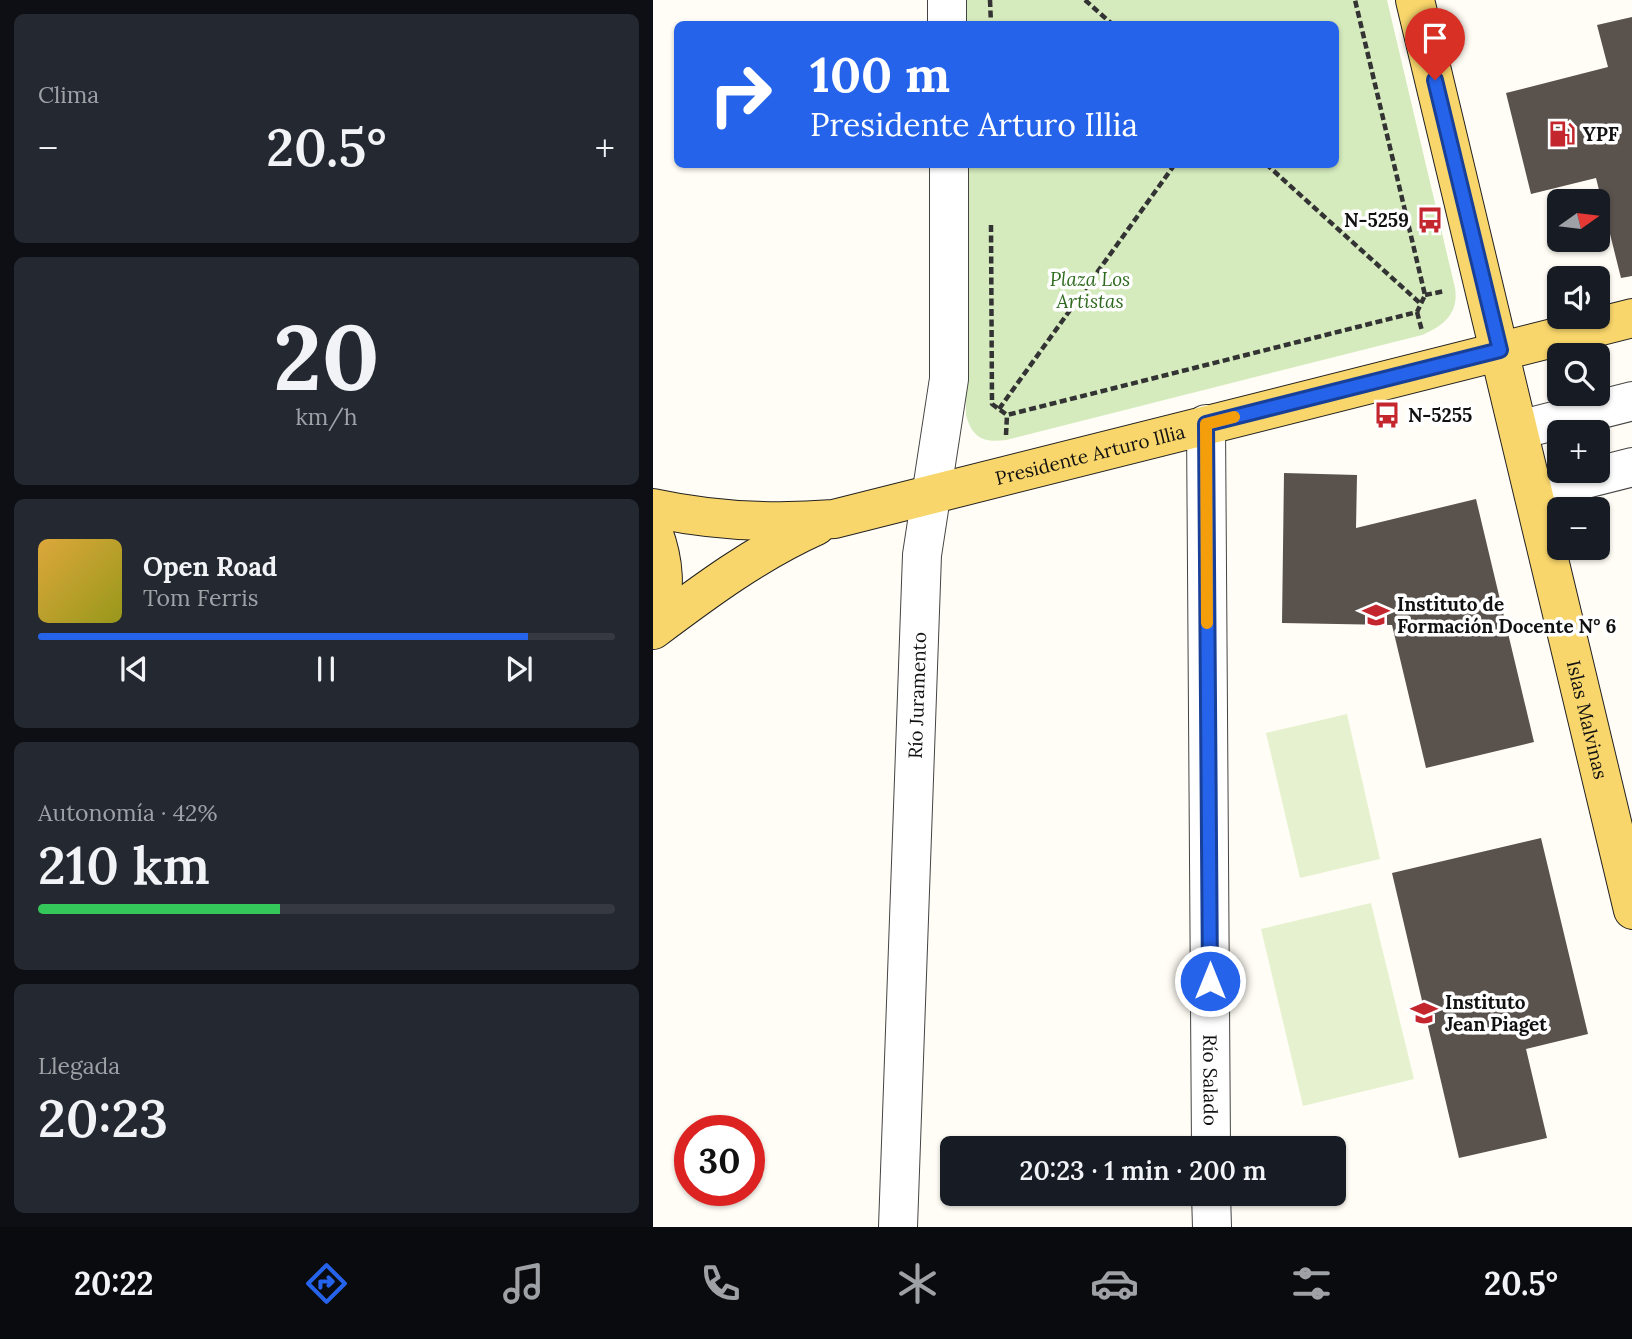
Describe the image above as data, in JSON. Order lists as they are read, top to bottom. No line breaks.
{"streets":{"main road":["Presidente Arturo Illia","Islas Malvinas"],"street":["Río Juramento","Río Salado"]},"crossings":[["Presidente Arturo Illia","Río Juramento"],["Presidente Arturo Illia","Islas Malvinas"],["Presidente Arturo Illia","Río Salado"]],"parks":["Plaza Los Artistas"],"places":{"fuel station":["YPF"],"bus stop":["N-5259","N-5255"],"school or university":["Instituto de Formación Docente N° 6","Instituto Jean Piaget"]},"north":"right","page":{"tile":["Clima",["20","km/h"],["Autonomía · 42%","210 km"],["Llegada","20:23"]],"turn":["100 m","Presidente Arturo Illia"],"heat":["−","20.5°","+"],"map_buttons":["+","−"],"song":["Open Road","Tom Ferris"],"limit":"30","trip":"20:23 · 1 min · 200 m","tabs":["20:22","20.5°"]}}
